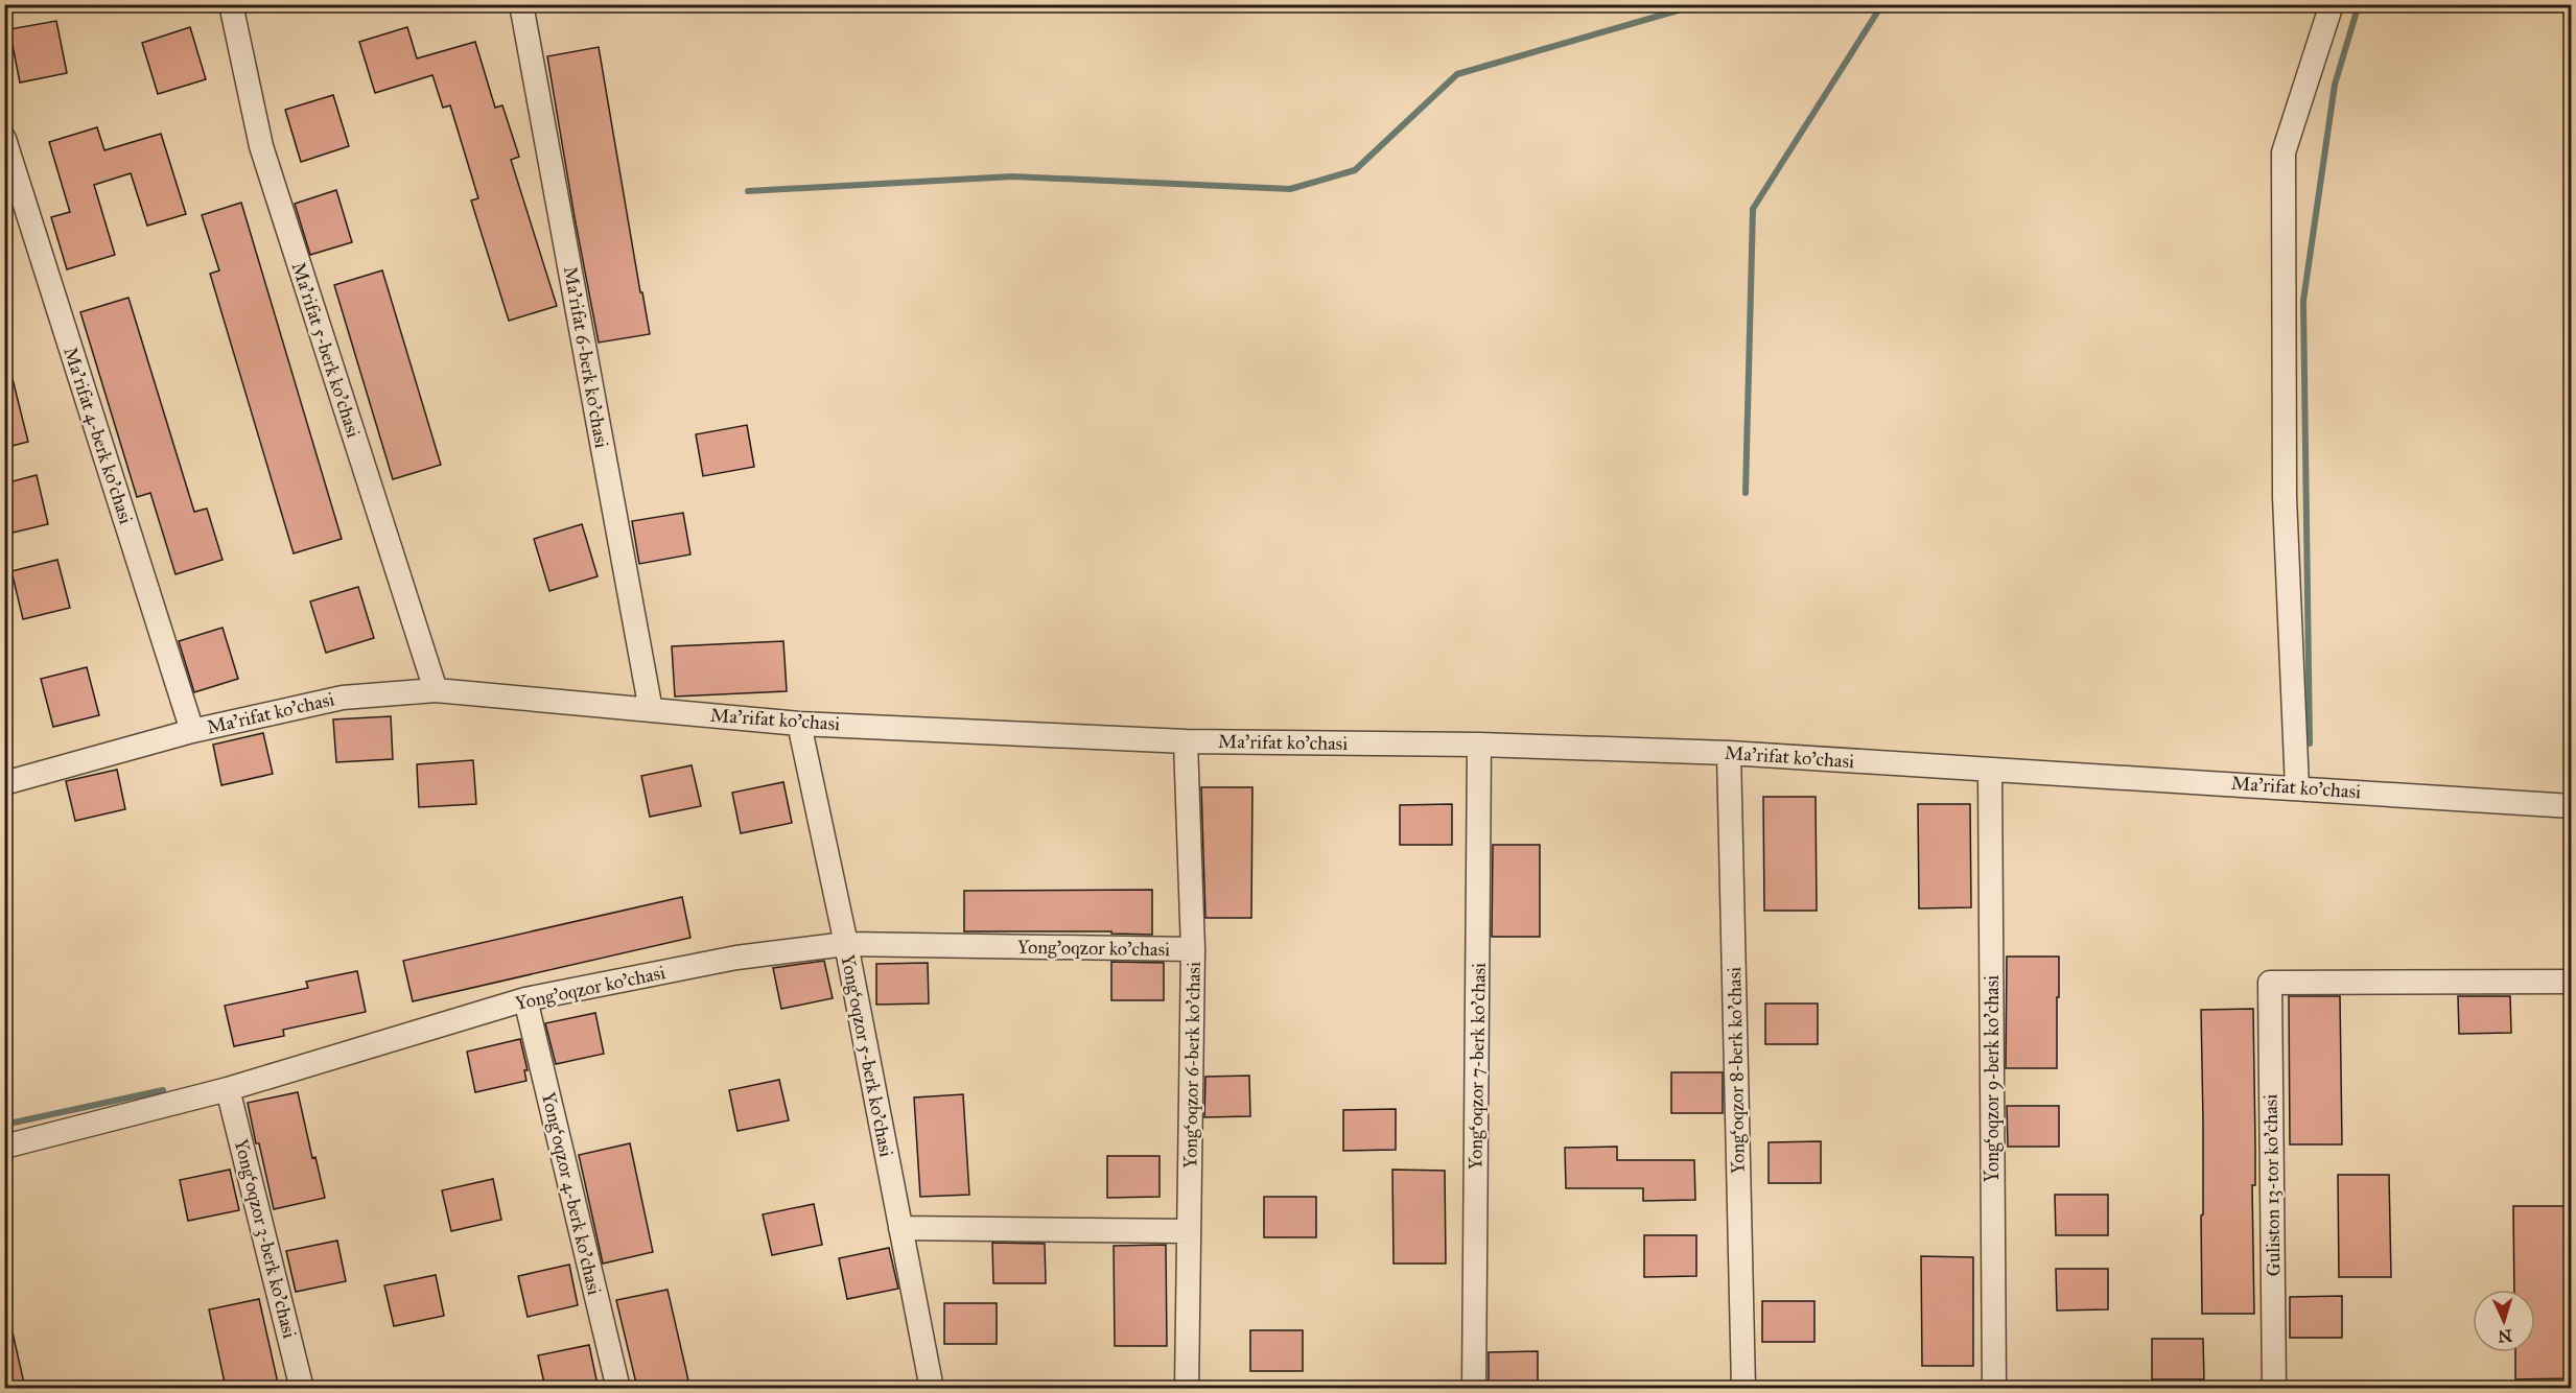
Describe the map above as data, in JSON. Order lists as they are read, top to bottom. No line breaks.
{"streets":{"street":["Ma’rifat 5-berk ko'chasi","Ma’rifat 6-berk ko'chasi","Ma’rifat 4-berk ko'chasi","Ma'rifat ko'chasi","Yong'oqzor ko'chasi","Yong‘oqzor 5-berk ko'chasi","Yong‘oqzor 6-berk ko'chasi","Yong‘oqzor 7-berk ko'chasi","Yong‘oqzor 8-berk ko'chasi","Yong‘oqzor 9-berk ko'chasi","Guliston 13-tor ko'chasi","Yong‘oqzor 4-berk ko'chasi","Yong‘oqzor 3-berk ko'chasi"]},"crossings":[["Ma’rifat 5-berk ko'chasi","Ma'rifat ko'chasi"],["Ma’rifat 6-berk ko'chasi","Ma'rifat ko'chasi"],["Ma’rifat 4-berk ko'chasi","Ma'rifat ko'chasi"],["Ma'rifat ko'chasi","Yong‘oqzor 5-berk ko'chasi"],["Ma'rifat ko'chasi","Yong‘oqzor 6-berk ko'chasi"],["Ma'rifat ko'chasi","Yong‘oqzor 7-berk ko'chasi"],["Ma'rifat ko'chasi","Yong‘oqzor 8-berk ko'chasi"],["Ma'rifat ko'chasi","Yong‘oqzor 9-berk ko'chasi"],["Yong'oqzor ko'chasi","Yong‘oqzor 5-berk ko'chasi"],["Yong'oqzor ko'chasi","Yong‘oqzor 6-berk ko'chasi"],["Yong'oqzor ko'chasi","Yong‘oqzor 4-berk ko'chasi"],["Yong'oqzor ko'chasi","Yong‘oqzor 3-berk ko'chasi"]],"north":"bottom"}
